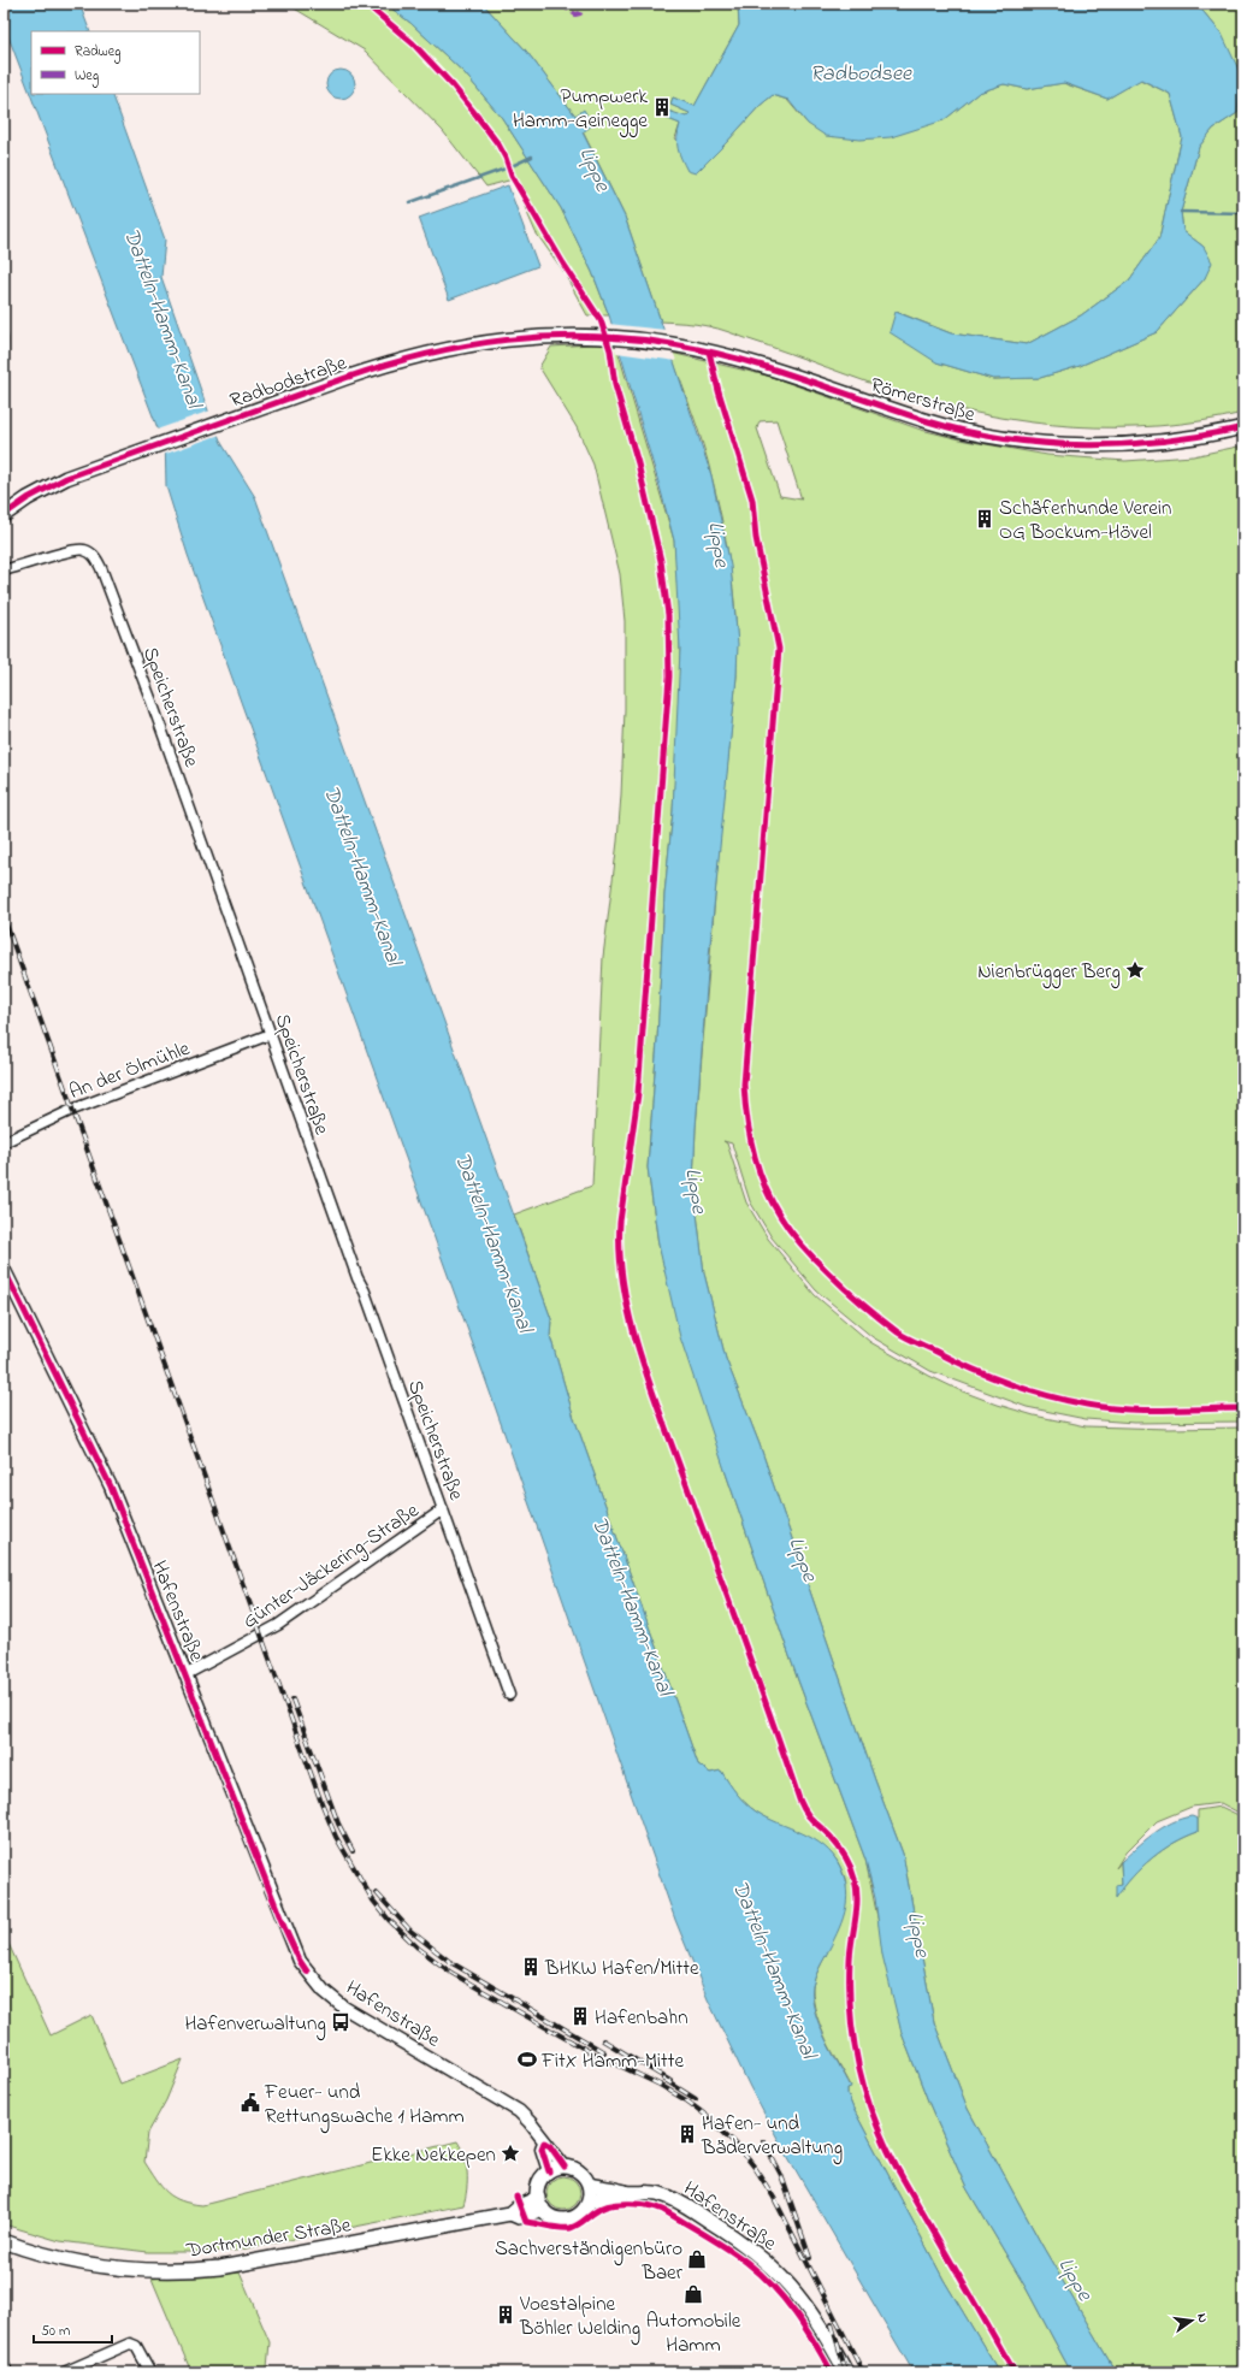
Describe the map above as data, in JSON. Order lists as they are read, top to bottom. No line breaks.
{"streets":{"main road":["Radbodstraße","Römerstraße","Hafenstraße","Dortmunder Straße"],"street":["Speicherstraße","An der Ölmühle","Günter-Jäckering-Straße"]},"crossings":[["Radbodstraße","Römerstraße"],["Speicherstraße","An der Ölmühle"],["Speicherstraße","Günter-Jäckering-Straße"],["Günter-Jäckering-Straße","Hafenstraße"],["Hafenstraße","Dortmunder Straße"]],"water":["Radbodsee","Lippe","Datteln-Hamm-Kanal"],"places":{"building":["Pumpwerk Hamm-Geinegge","Schäferhunde Verein OG Bockum-Hövel","BHKW Hafen/Mitte","Hafenbahn","Hafen- und Bäderverwaltung","Voestalpine Böhler Welding"],"place":["Nienbrügger Berg","Ekke Nekkepen"],"bus stop":["Hafenverwaltung"],"sports":["FitX Hamm-Mitte"],"public building":["Feuer- und Rettungswache 1 Hamm"],"shop":["Sachverständigenbüro Baer","Automobile Hamm"]},"legend":["Radweg","Weg"],"scale_bar":"50 m","north":"right"}
